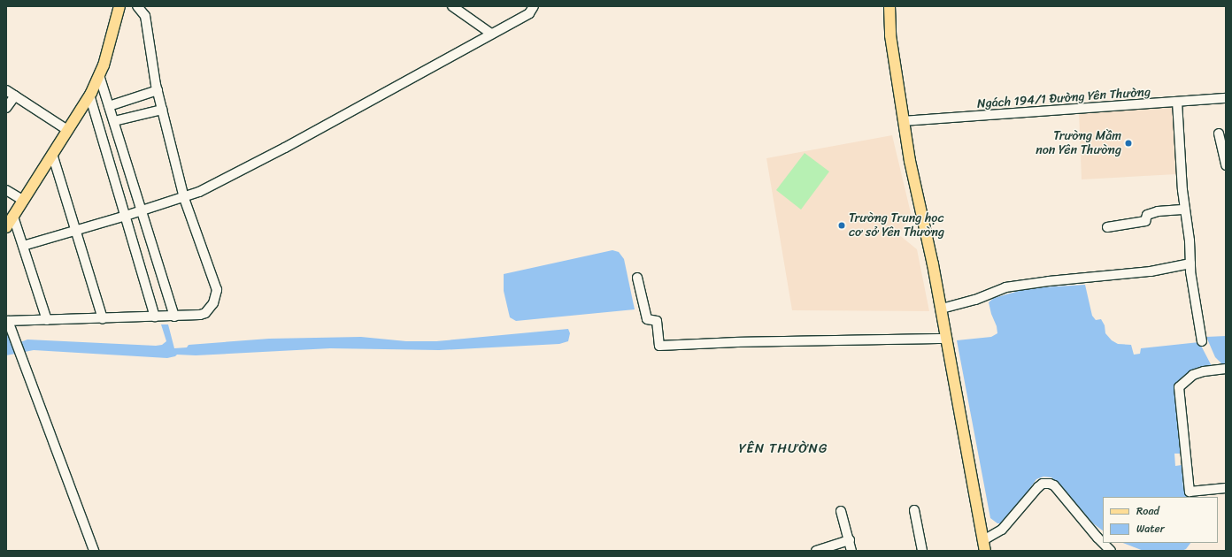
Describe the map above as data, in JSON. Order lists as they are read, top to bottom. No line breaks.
{"streets":{"street":["Ngách 194/1 Đường Yên Thường"]},"districts":["YÊN THƯỜNG"],"places":["Trường Mầm non Yên Thường","Trường Trung học cơ sở Yên Thường"],"legend":["Road","Water"]}
